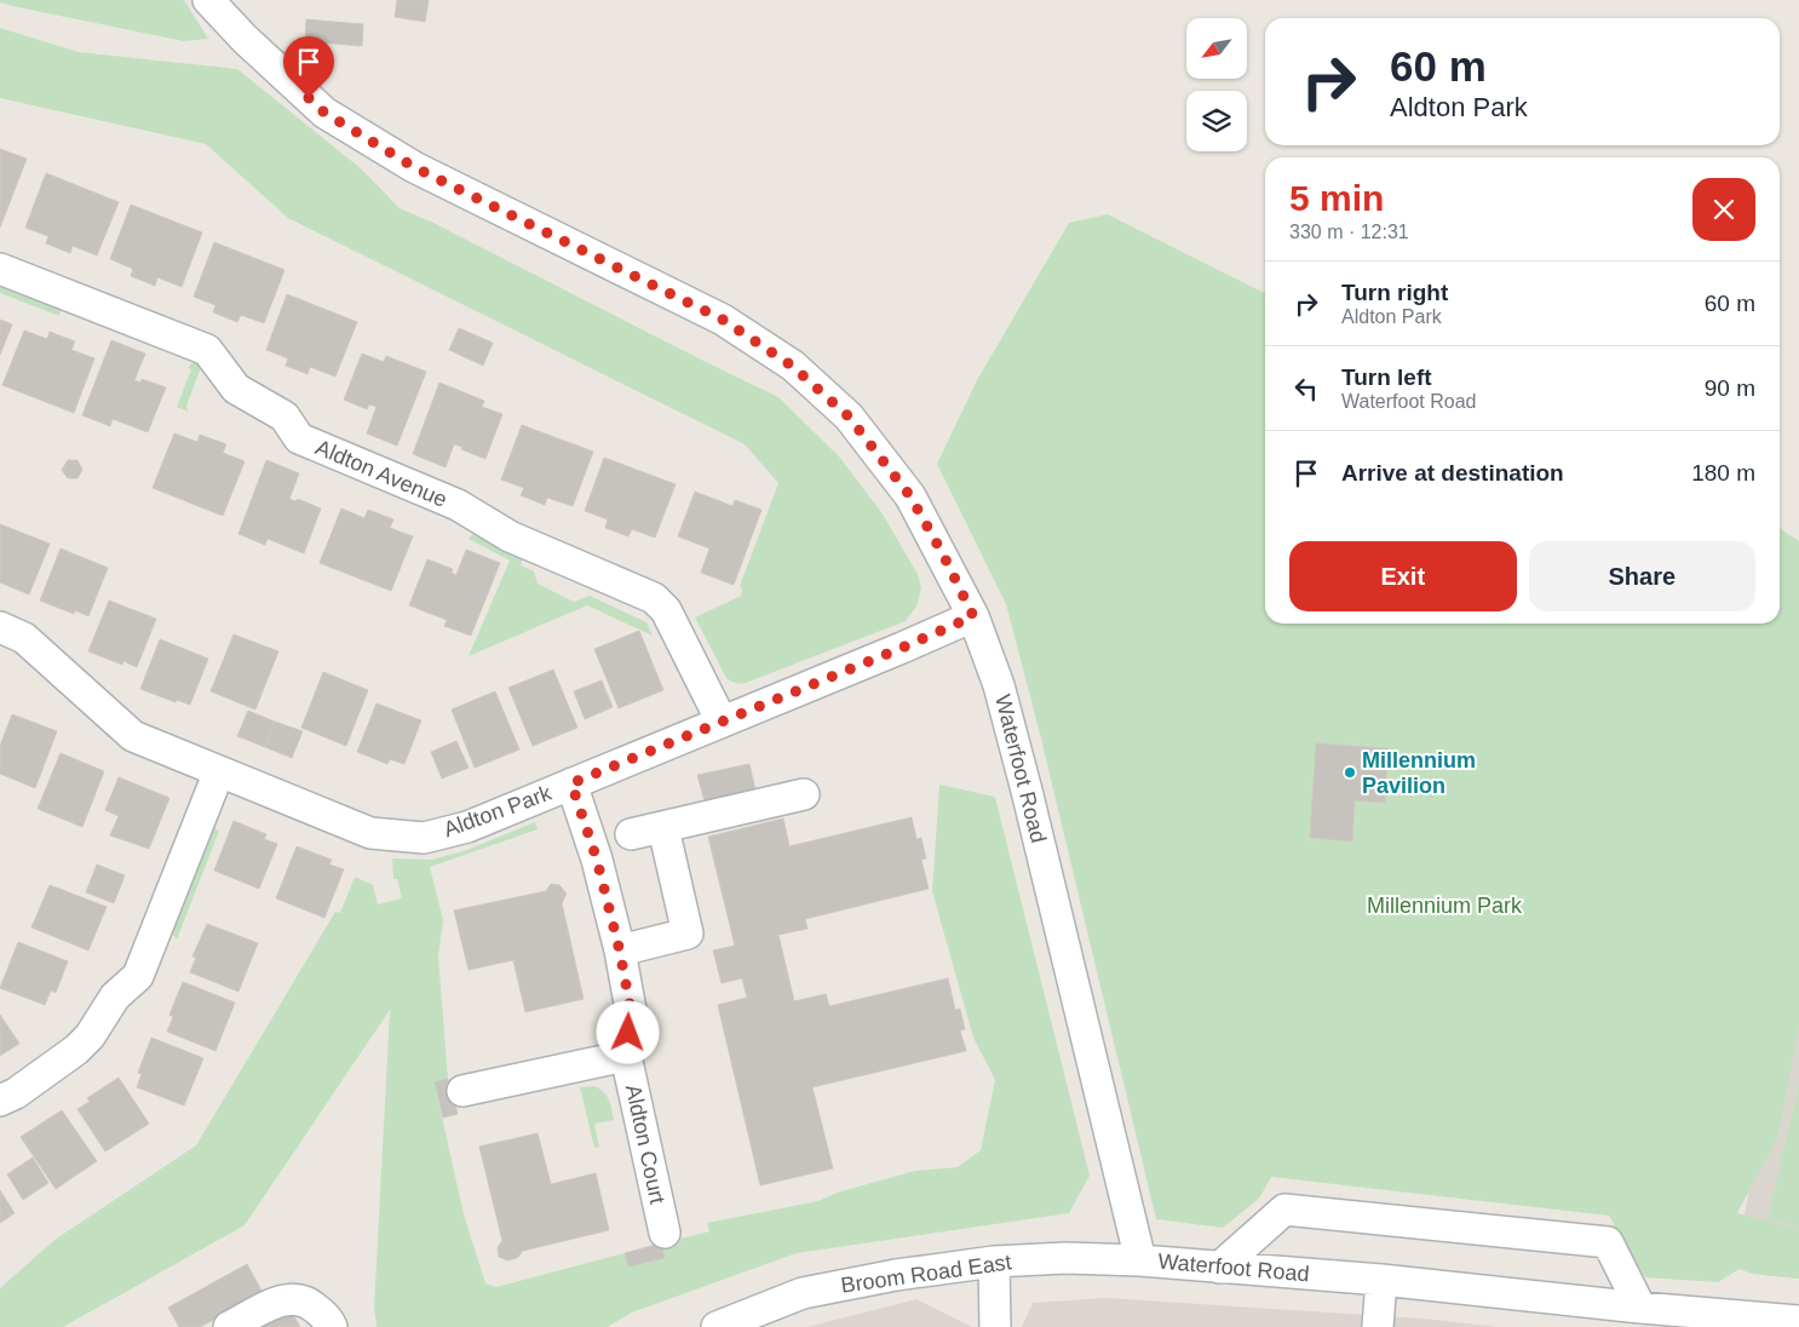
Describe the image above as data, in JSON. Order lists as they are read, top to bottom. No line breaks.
{"streets":{"street":["Aldton Avenue","Waterfoot Road","Aldton Park","Aldton Court","Broom Road East"]},"crossings":[["Aldton Avenue","Aldton Park"],["Waterfoot Road","Aldton Park"],["Waterfoot Road","Broom Road East"],["Aldton Park","Aldton Court"]],"parks":["Millennium Park"],"places":["Millennium Pavilion"],"north":"bottom left","page":{"turn":["60 m","Aldton Park"],"heading":["5 min","330 m · 12:31"],"list":[{"name":"Turn right","note":"Aldton Park","value":"60 m"},{"name":"Turn left","note":"Waterfoot Road","value":"90 m"},{"name":"Arrive at destination","value":"180 m"}],"buttons":["Exit","Share"]}}
